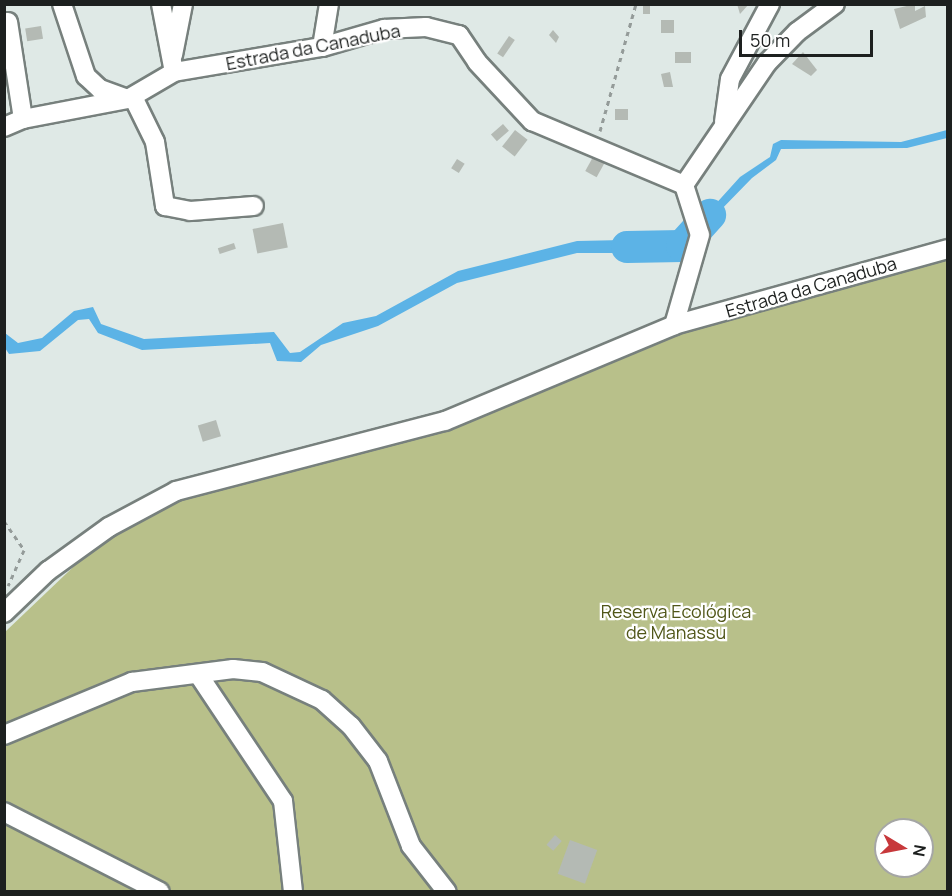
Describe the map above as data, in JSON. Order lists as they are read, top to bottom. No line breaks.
{"streets":{"street":["Estrada da Canaduba"]},"parks":["Reserva Ecológica de Manassu"],"scale_bar":"50 m","north":"right"}
